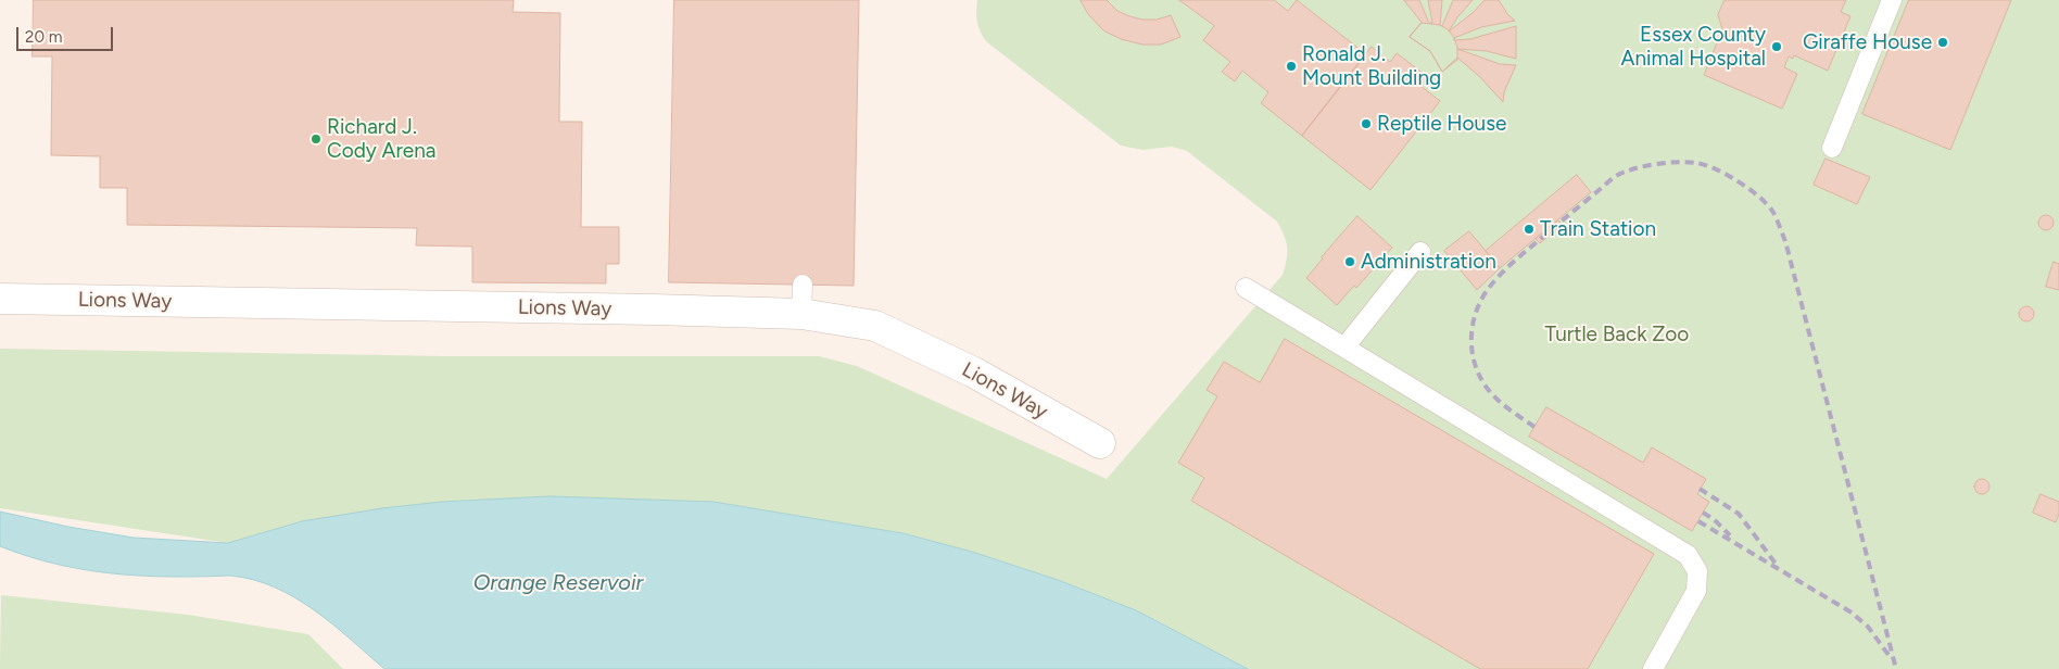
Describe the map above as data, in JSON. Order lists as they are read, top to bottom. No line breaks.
{"streets":{"street":["Lions Way"]},"water":["Orange Reservoir"],"parks":["Turtle Back Zoo"],"places":["Giraffe House","Essex County Animal Hospital","Ronald J. Mount Building","Reptile House","Richard J. Cody Arena","Train Station","Administration"],"scale_bar":"20 m"}
